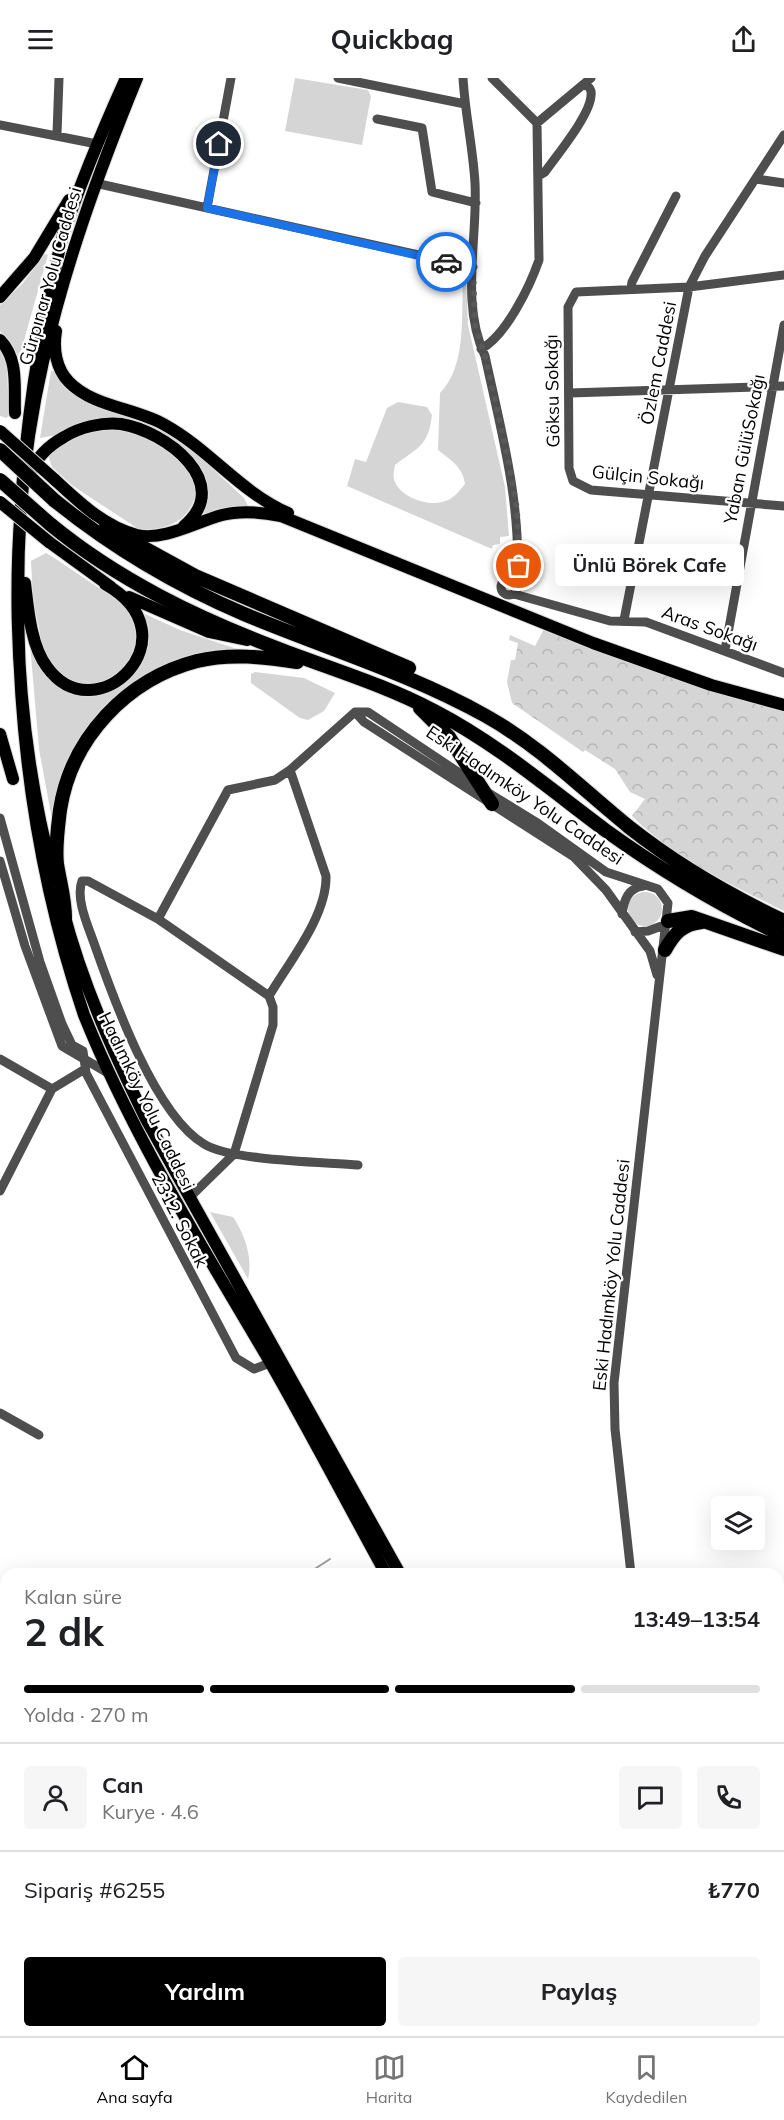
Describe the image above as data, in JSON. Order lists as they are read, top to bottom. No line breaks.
{"streets":{"main road":["Gürpınar Yolu Caddesi","Hadımköy Yolu Caddesi"],"street":["Özlem Caddesi","Göksu Sokağı","Yaban GülüSokağı","Gülçin Sokağı","Aras Sokağı","Eski Hadımköy Yolu Caddesi","2312. Sokak"]},"crossings":[["Gürpınar Yolu Caddesi","Hadımköy Yolu Caddesi"],["Özlem Caddesi","Gülçin Sokağı"],["Özlem Caddesi","Aras Sokağı"],["Göksu Sokağı","Gülçin Sokağı"],["Yaban GülüSokağı","Gülçin Sokağı"],["Yaban GülüSokağı","Aras Sokağı"],["Hadımköy Yolu Caddesi","2312. Sokak"]],"places":["Ünlü Börek Cafe"],"page":{"header":"Quickbag","bubble":"Ünlü Börek Cafe","heading":["2 dk","Kalan süre","13:49–13:54"],"panel":["Can","Kurye · 4.6","Sipariş #6255","₺770"],"bar":"Yolda · 270 m","buttons":["Yardım","Paylaş"],"tabs":["Ana sayfa","Harita","Kaydedilen"]}}
